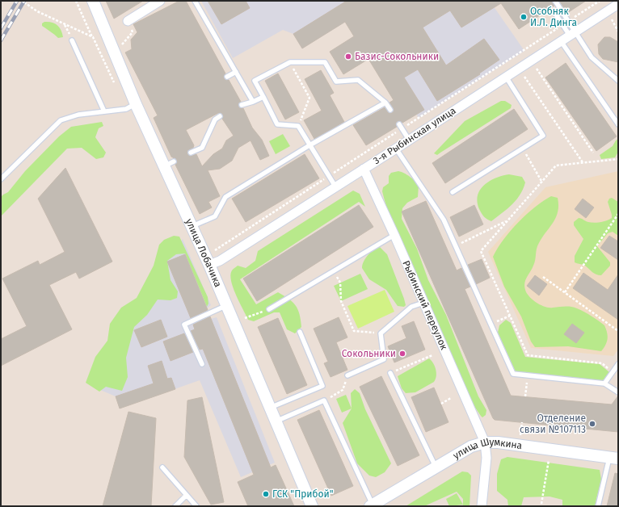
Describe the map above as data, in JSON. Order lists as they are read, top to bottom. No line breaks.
{"streets":{"street":["3-я Рыбинская улица","улица Лобачика","Рыбинский переулок","улица Шумкина"]},"crossings":[["3-я Рыбинская улица","улица Лобачика"],["3-я Рыбинская улица","Рыбинский переулок"],["Рыбинский переулок","улица Шумкина"]],"places":["Особняк И.Л. Динга","Базис-Сокольники","Сокольники","Отделение связи №107113","ГСК \"Прибой\""]}
